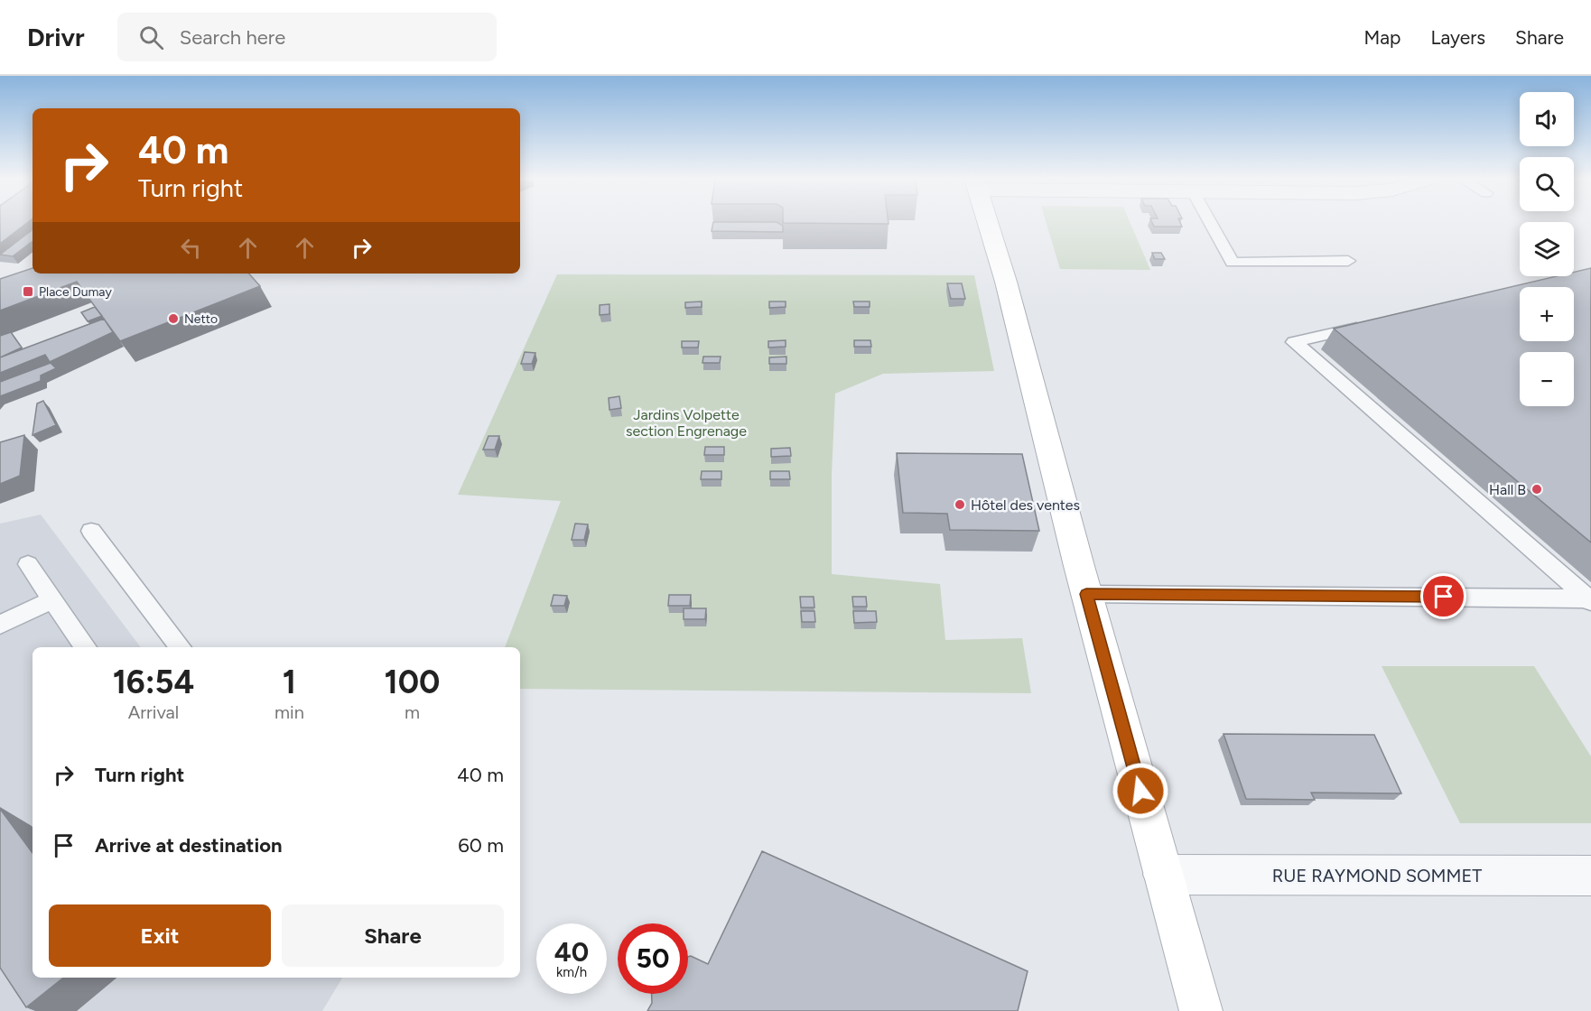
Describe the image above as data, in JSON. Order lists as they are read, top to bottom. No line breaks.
{"streets":{"street":["RUE RAYMOND SOMMET"]},"parks":["Jardins Volpette section Engrenage"],"places":{"transit":["Place Dumay"],"other":["Netto","Hall B","Hôtel des ventes"]},"page":{"header":"Drivr","search":"Search here","nav":["Map","Layers","Share"],"map_buttons":["+","−"],"turn":["40 m","Turn right"],"eta":["16:54","Arrival","1","min","100","m"],"list":[{"name":"Turn right","value":"40 m"},{"name":"Arrive at destination","value":"60 m"}],"buttons":["Exit","Share"],"speed":"40 km/h","limit":"50"}}
